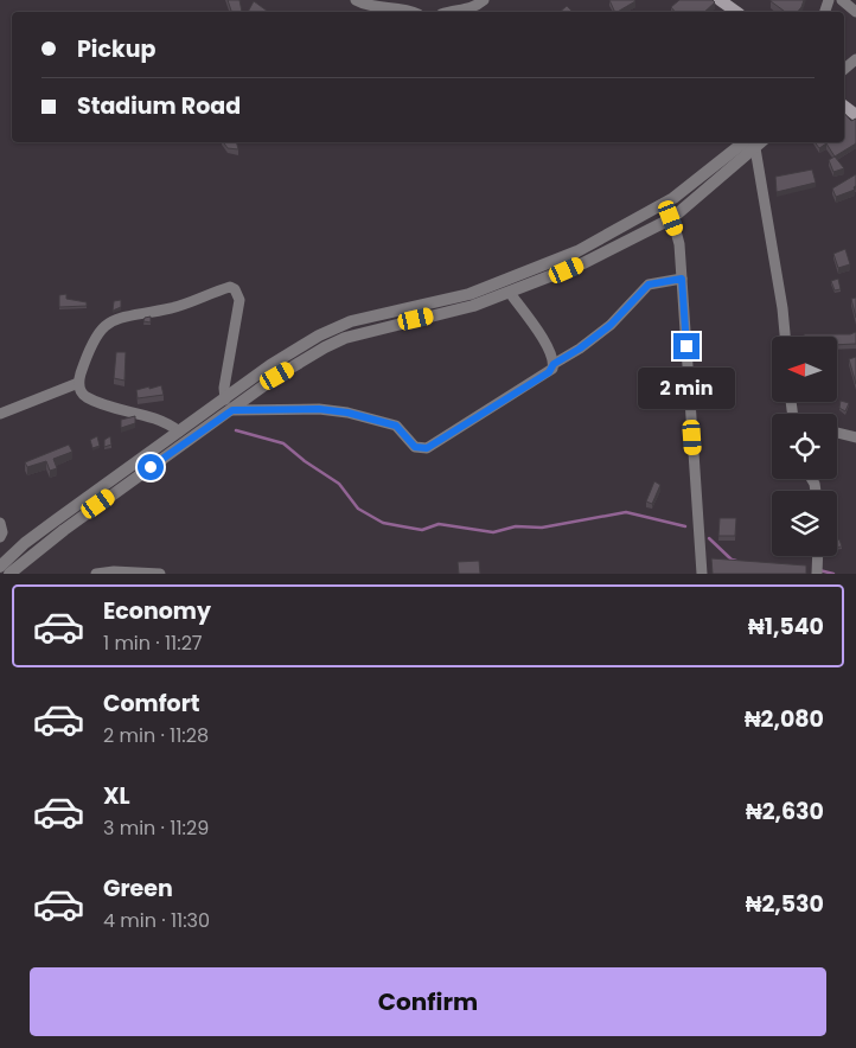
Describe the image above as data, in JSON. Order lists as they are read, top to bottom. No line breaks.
{"north":"left","page":{"banner":["Pickup","Stadium Road"],"bubble":"2 min","list":[{"name":"Economy","note":"1 min · 11:27","value":"₦1,540"},{"name":"Comfort","note":"2 min · 11:28","value":"₦2,080"},{"name":"XL","note":"3 min · 11:29","value":"₦2,630"},{"name":"Green","note":"4 min · 11:30","value":"₦2,530"}],"buttons":"Confirm"}}
